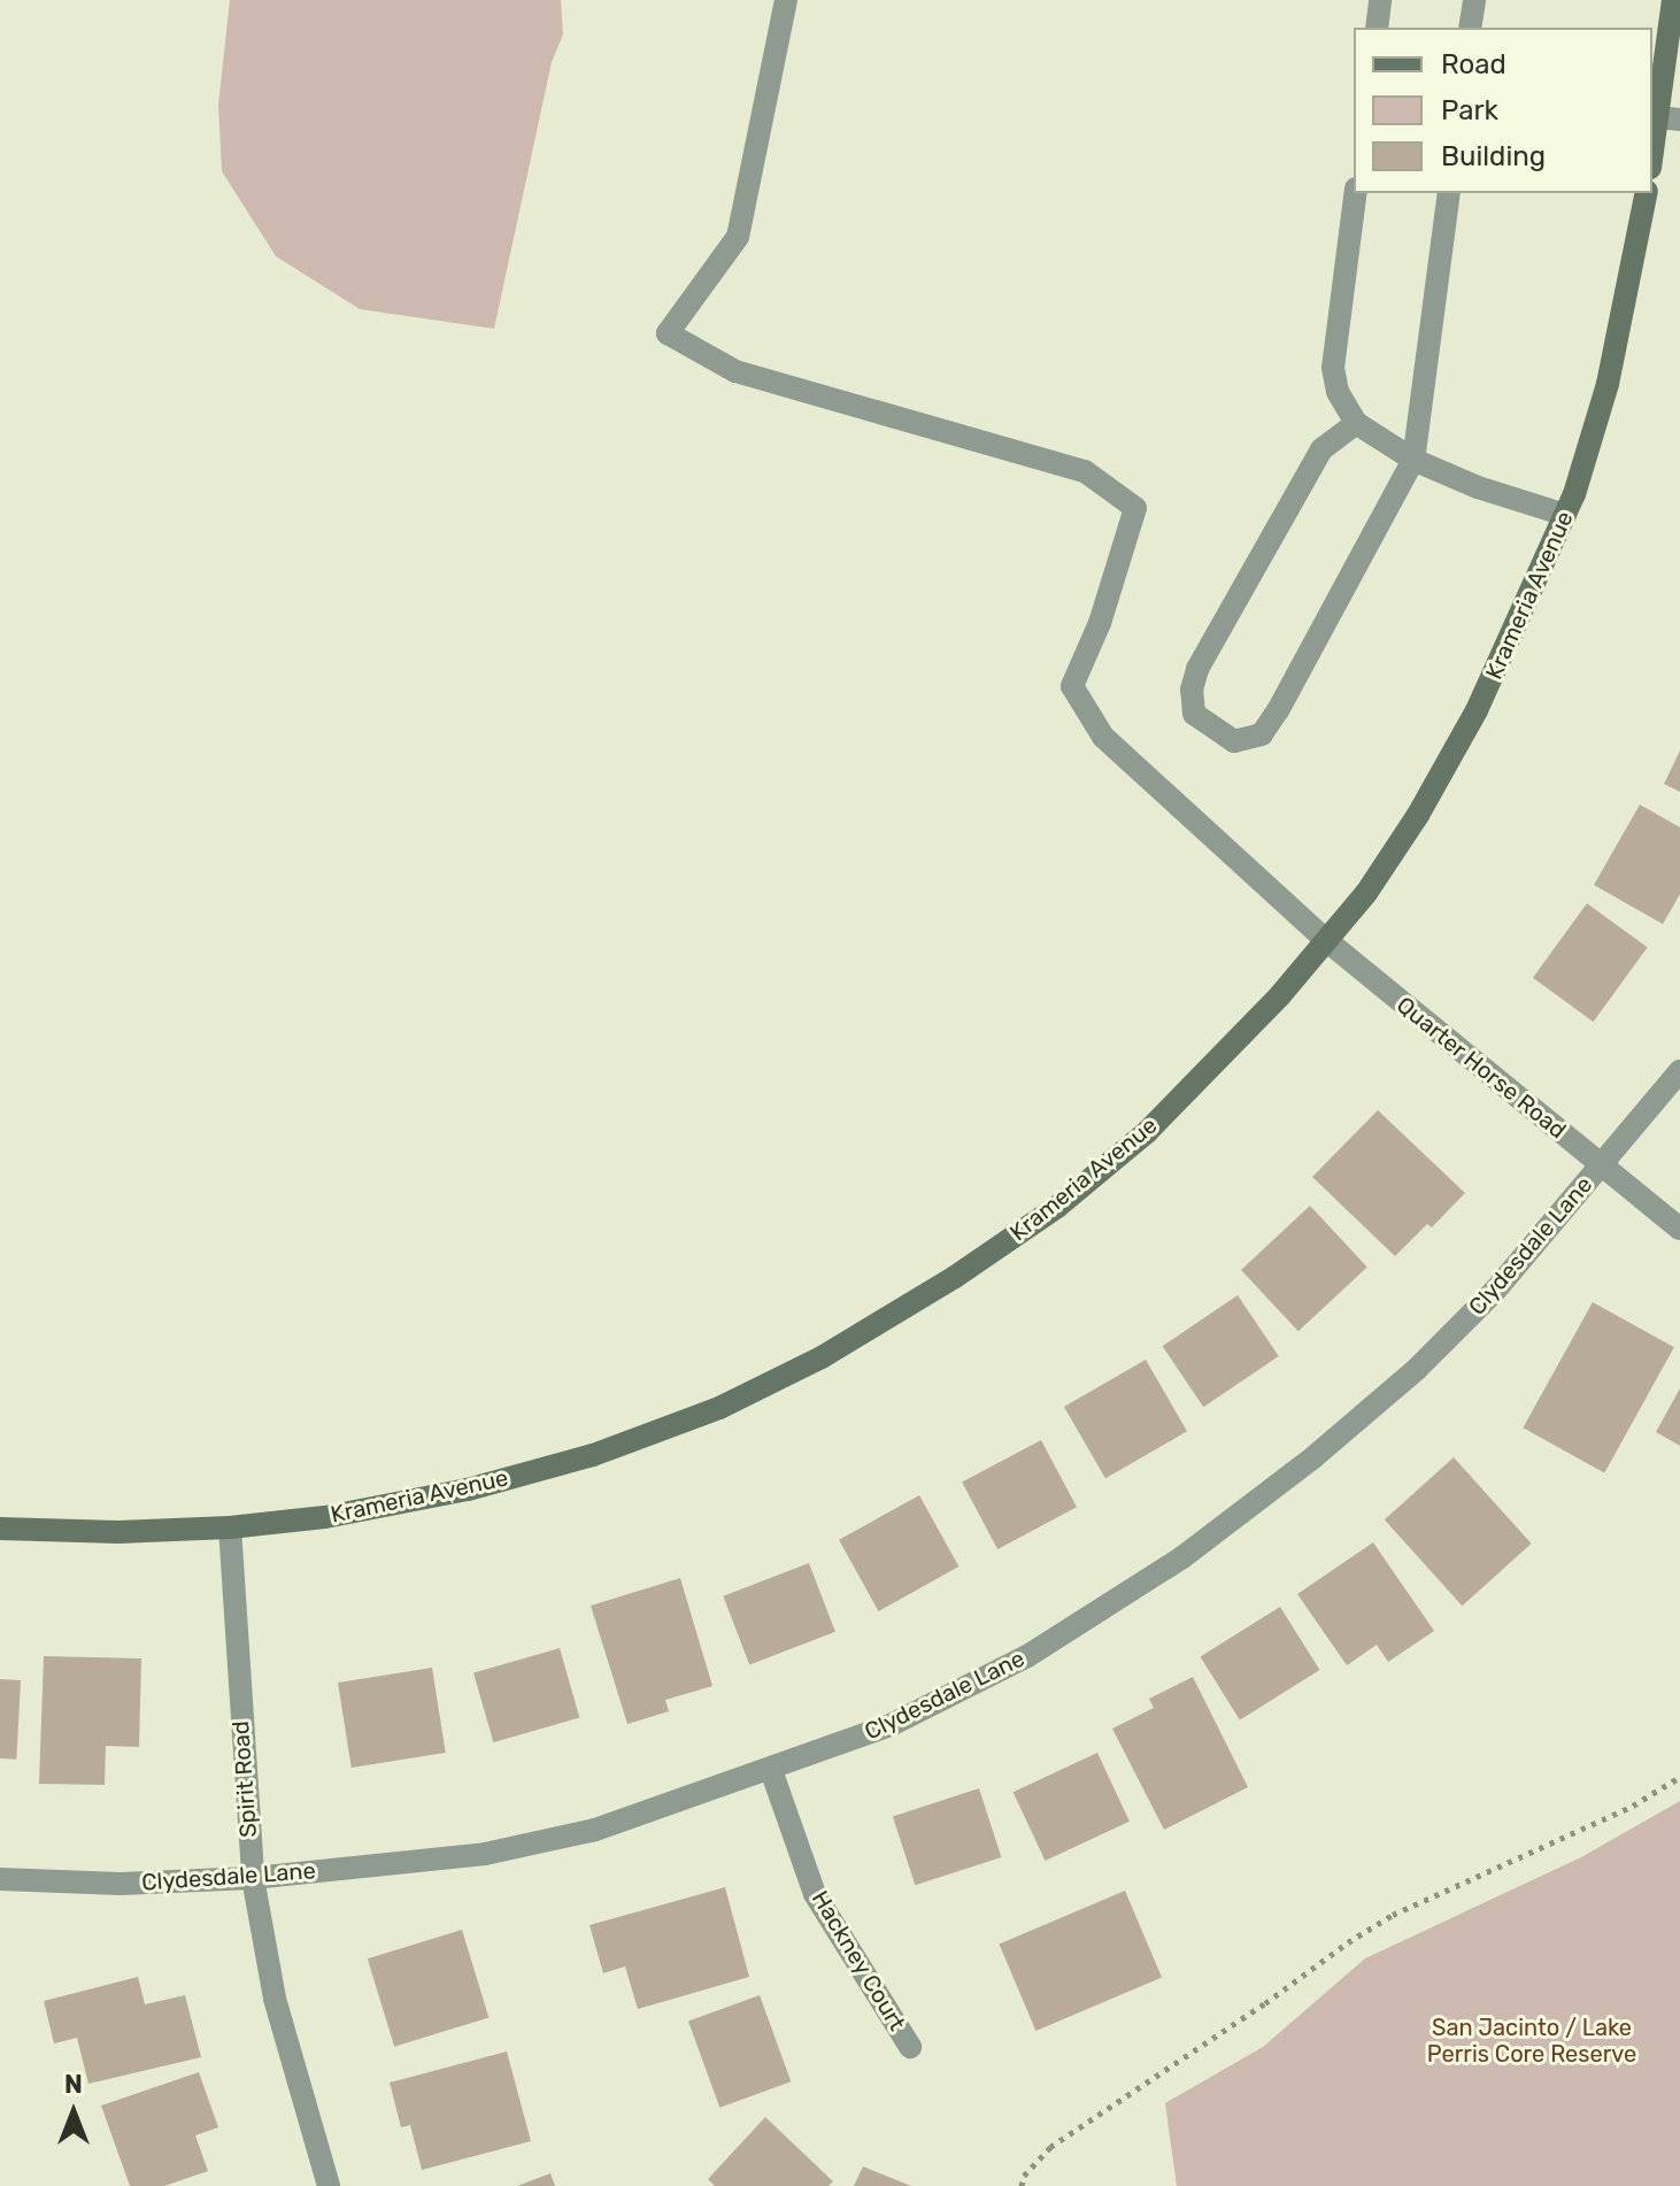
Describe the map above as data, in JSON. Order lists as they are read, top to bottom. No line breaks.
{"streets":{"street":["Krameria Avenue","Quarter Horse Road","Clydesdale Lane","Spirit Road","Hackney Court"]},"crossings":[["Krameria Avenue","Quarter Horse Road"],["Krameria Avenue","Spirit Road"],["Quarter Horse Road","Clydesdale Lane"],["Clydesdale Lane","Spirit Road"],["Clydesdale Lane","Hackney Court"]],"parks":["San Jacinto / Lake Perris Core Reserve"],"legend":["Road","Park","Building"],"north":"top"}
